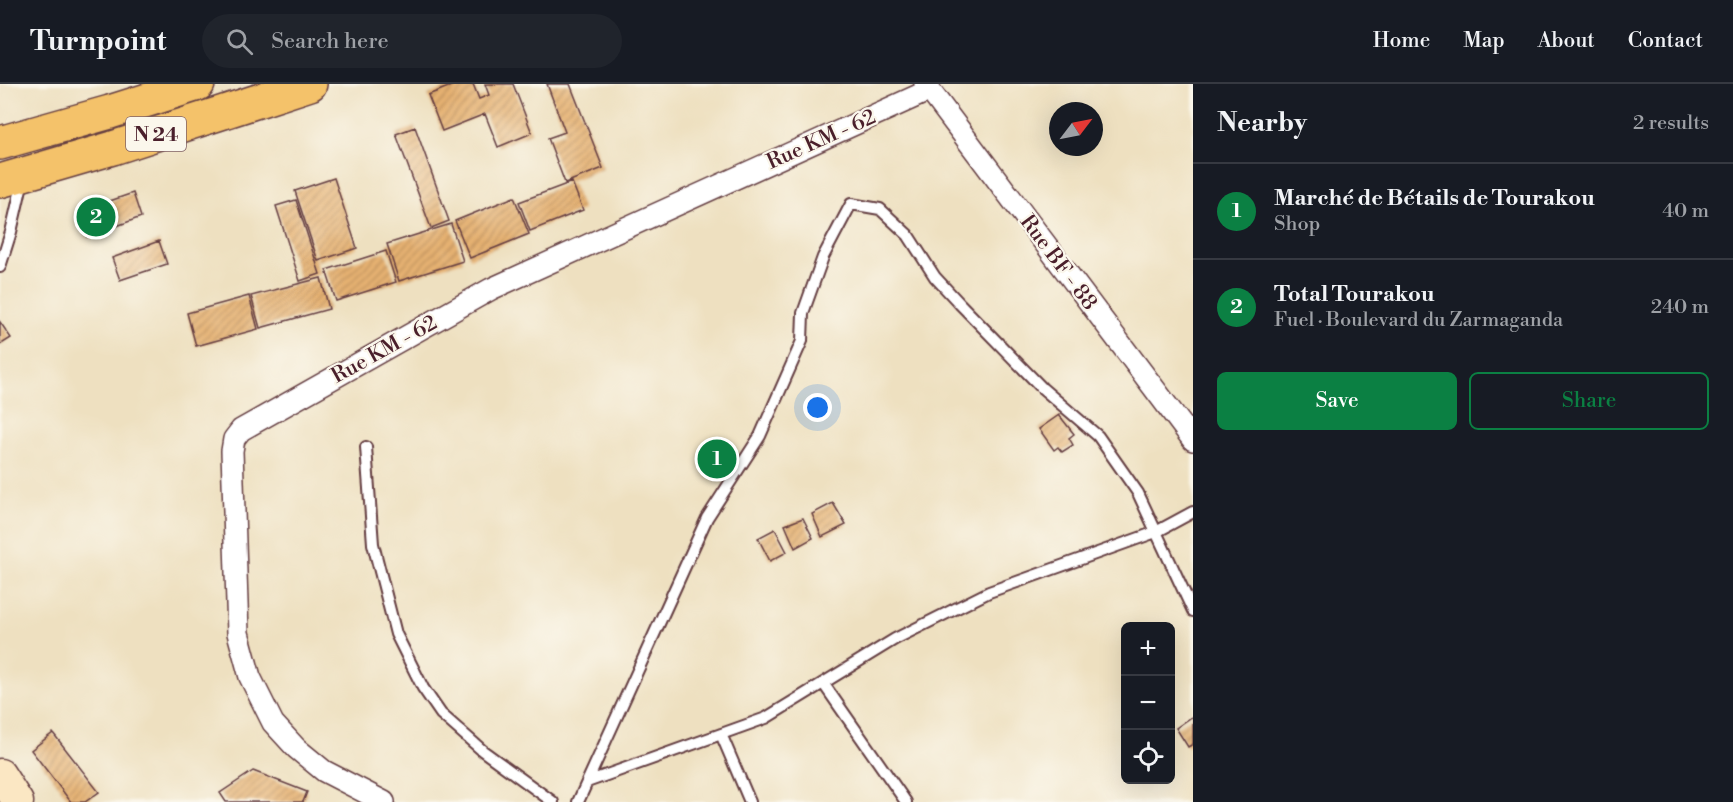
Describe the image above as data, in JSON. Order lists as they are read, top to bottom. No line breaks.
{"streets":{"main road":["N 24"],"street":["Rue KM - 62","Rue BF - 88"]},"crossings":[["Rue KM - 62","Rue BF - 88"]],"north":"top right","page":{"header":"Turnpoint","search":"Search here","nav":["Home","Map","About","Contact"],"heading":["Nearby","2 results"],"list":[{"mark":"1","name":"Marché de Bétails de Tourakou","note":"Shop","value":"40 m"},{"mark":"2","name":"Total Tourakou","note":"Fuel · Boulevard du Zarmaganda","value":"240 m"}],"pins":["2","1"],"buttons":["Save","Share"],"map_buttons":["+","−"]}}
